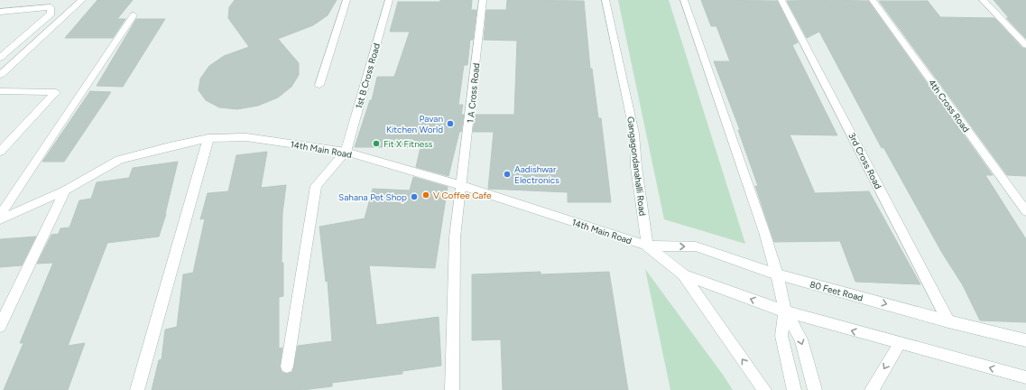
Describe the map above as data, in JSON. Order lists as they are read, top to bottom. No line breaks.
{"streets":{"street":["1st B Cross Road","1 A Cross Road","4th Cross Road","14th Main Road","3rd Cross Road","Gangagondanahalli Road","80 Feet Road"]},"crossings":[["1st B Cross Road","14th Main Road"],["1 A Cross Road","14th Main Road"],["14th Main Road","Gangagondanahalli Road"],["14th Main Road","80 Feet Road"],["3rd Cross Road","80 Feet Road"],["Gangagondanahalli Road","80 Feet Road"]],"places":["Pavan Kitchen World","Fit X Fitness","Aadishwar Electronics","V Coffee Cafe","Sahana Pet Shop"]}
